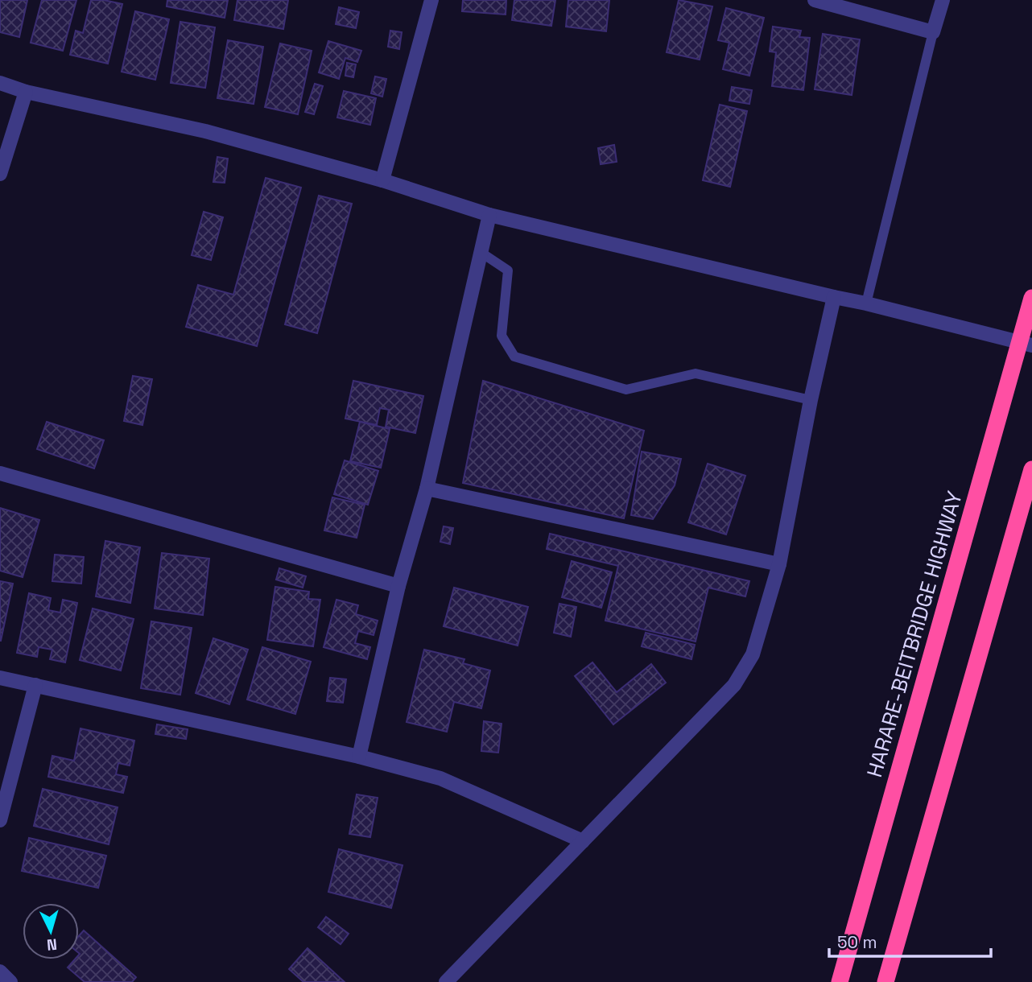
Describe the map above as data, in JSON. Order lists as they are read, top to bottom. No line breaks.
{"streets":{"highway":["HARARE-BEITBRIDGE HIGHWAY"]},"scale_bar":"50 m","north":"bottom"}
